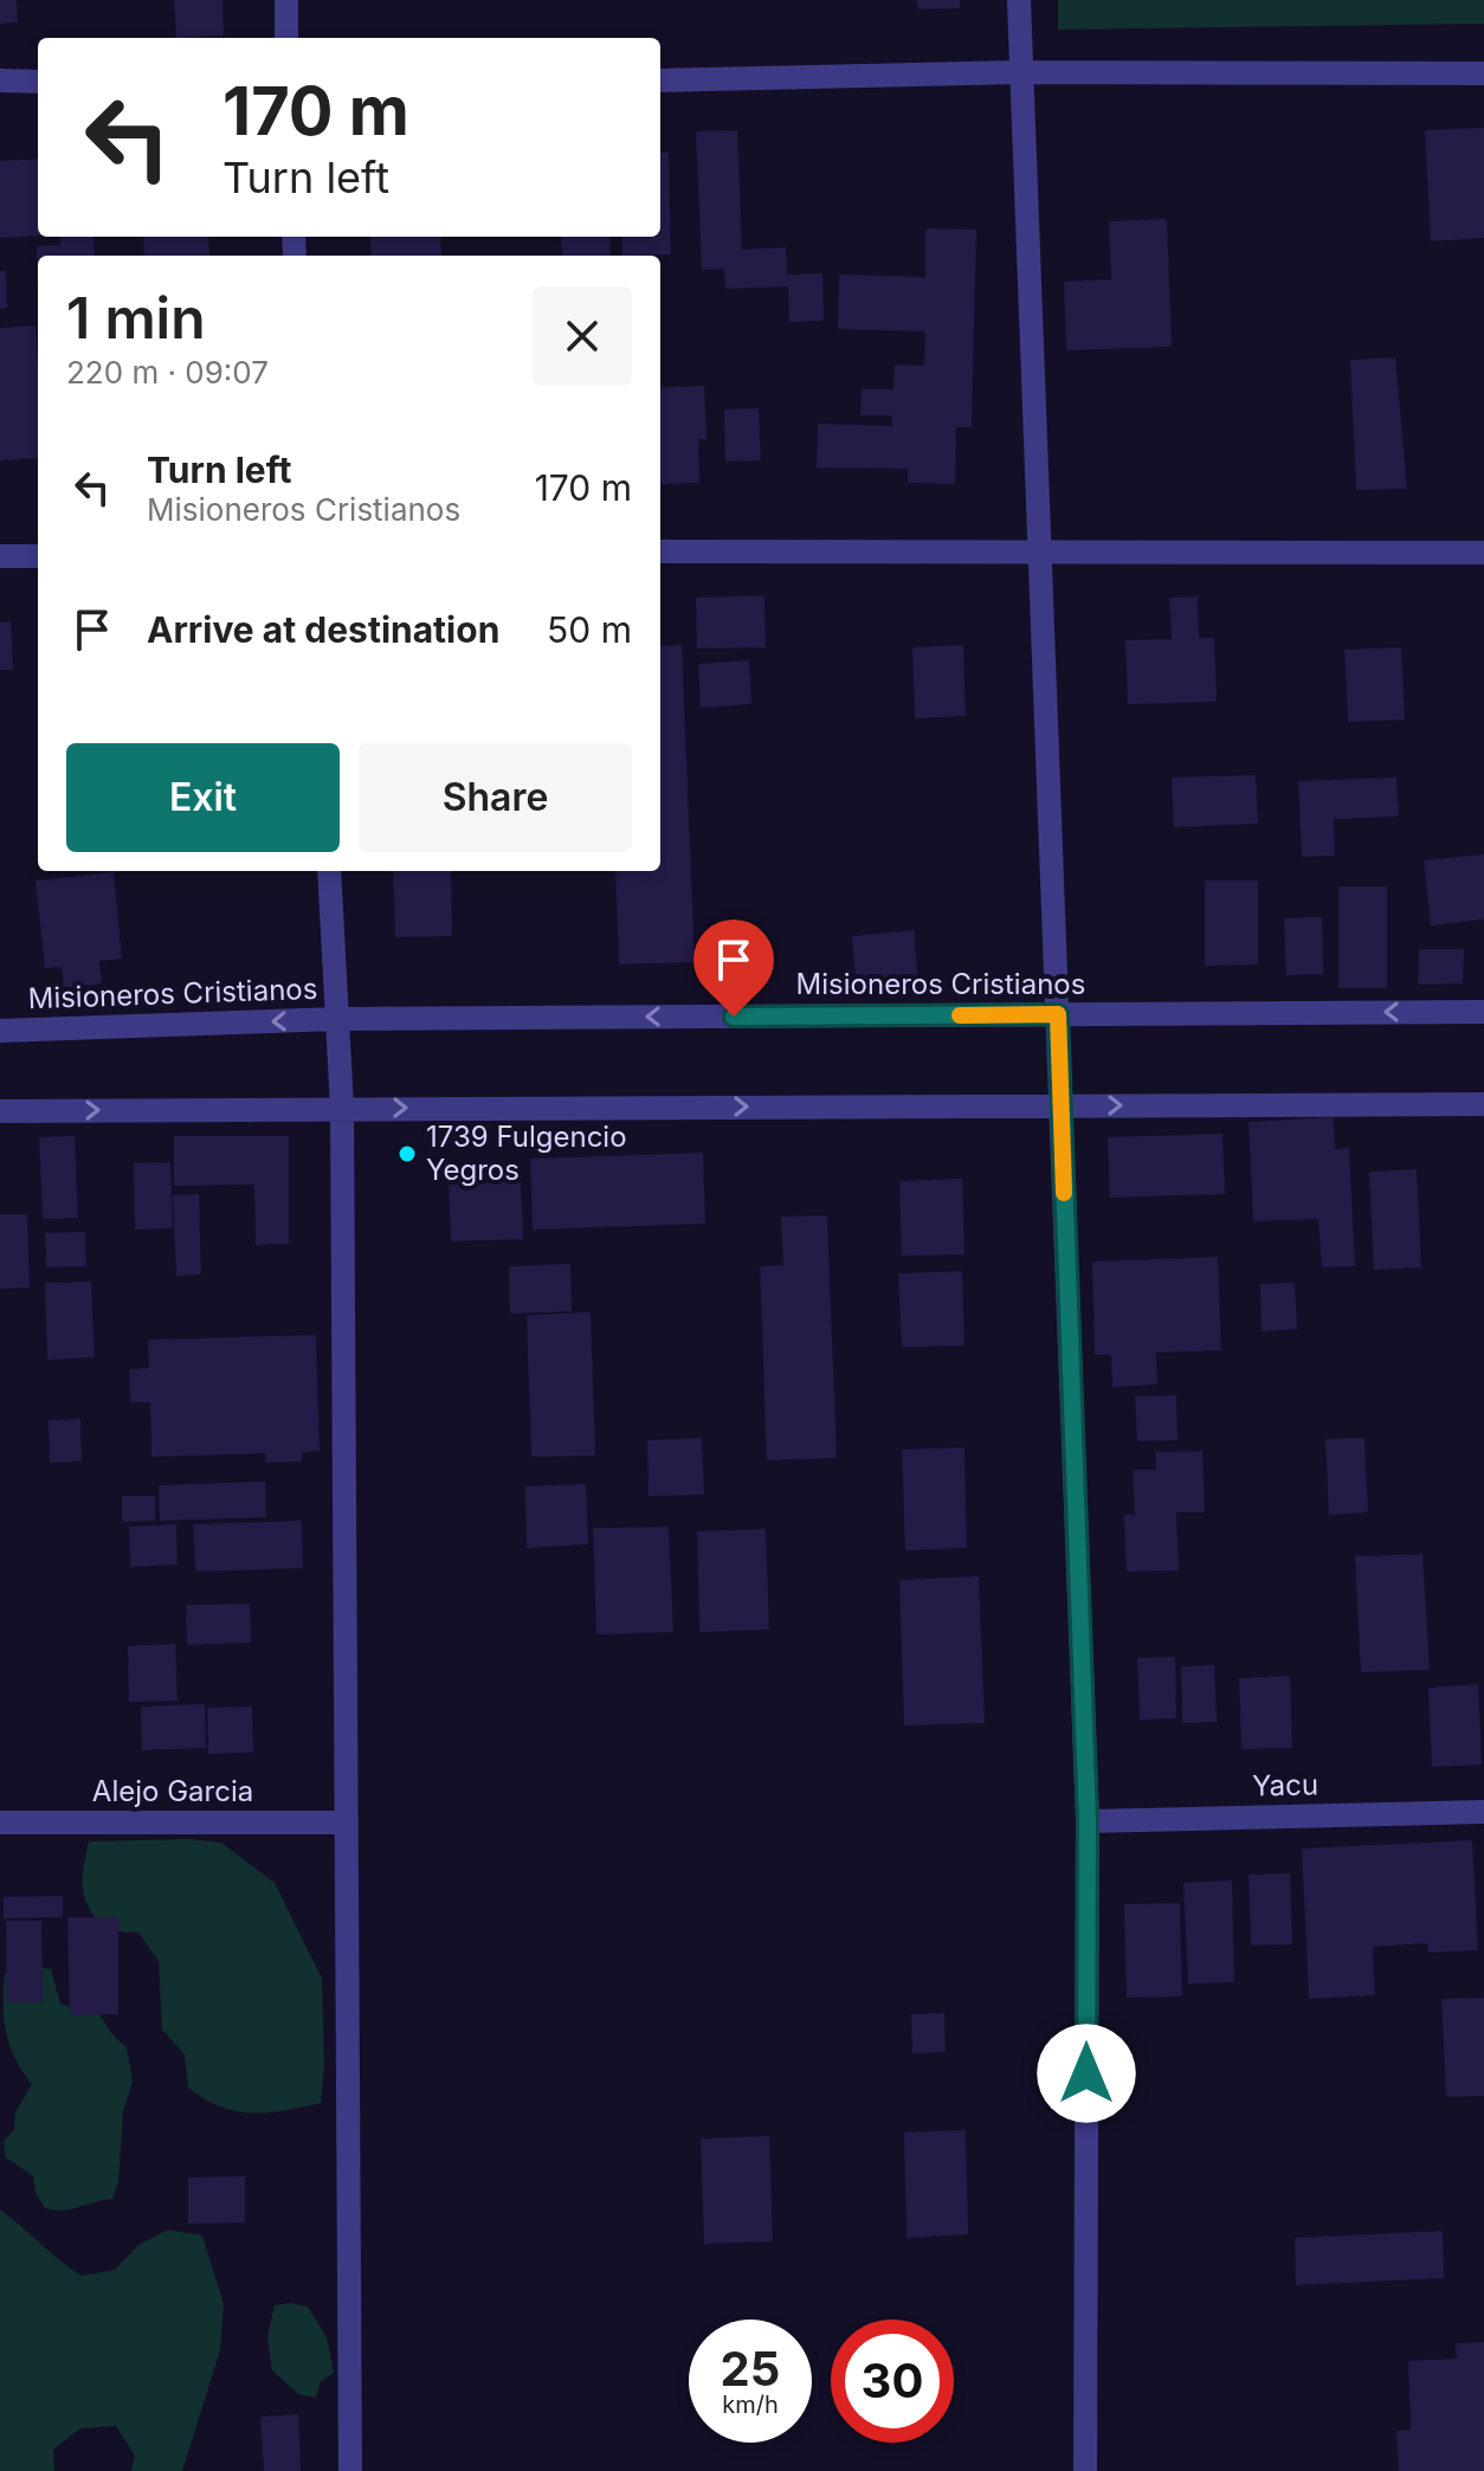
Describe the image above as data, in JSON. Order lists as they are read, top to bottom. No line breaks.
{"streets":{"street":["Misioneros Cristianos","Yacu","Alejo Garcia"]},"places":["1739 Fulgencio Yegros"],"page":{"turn":["170 m","Turn left"],"heading":["1 min","220 m · 09:07"],"list":[{"name":"Turn left","note":"Misioneros Cristianos","value":"170 m"},{"name":"Arrive at destination","value":"50 m"}],"buttons":["Exit","Share"],"speed":"25 km/h","limit":"30"}}
